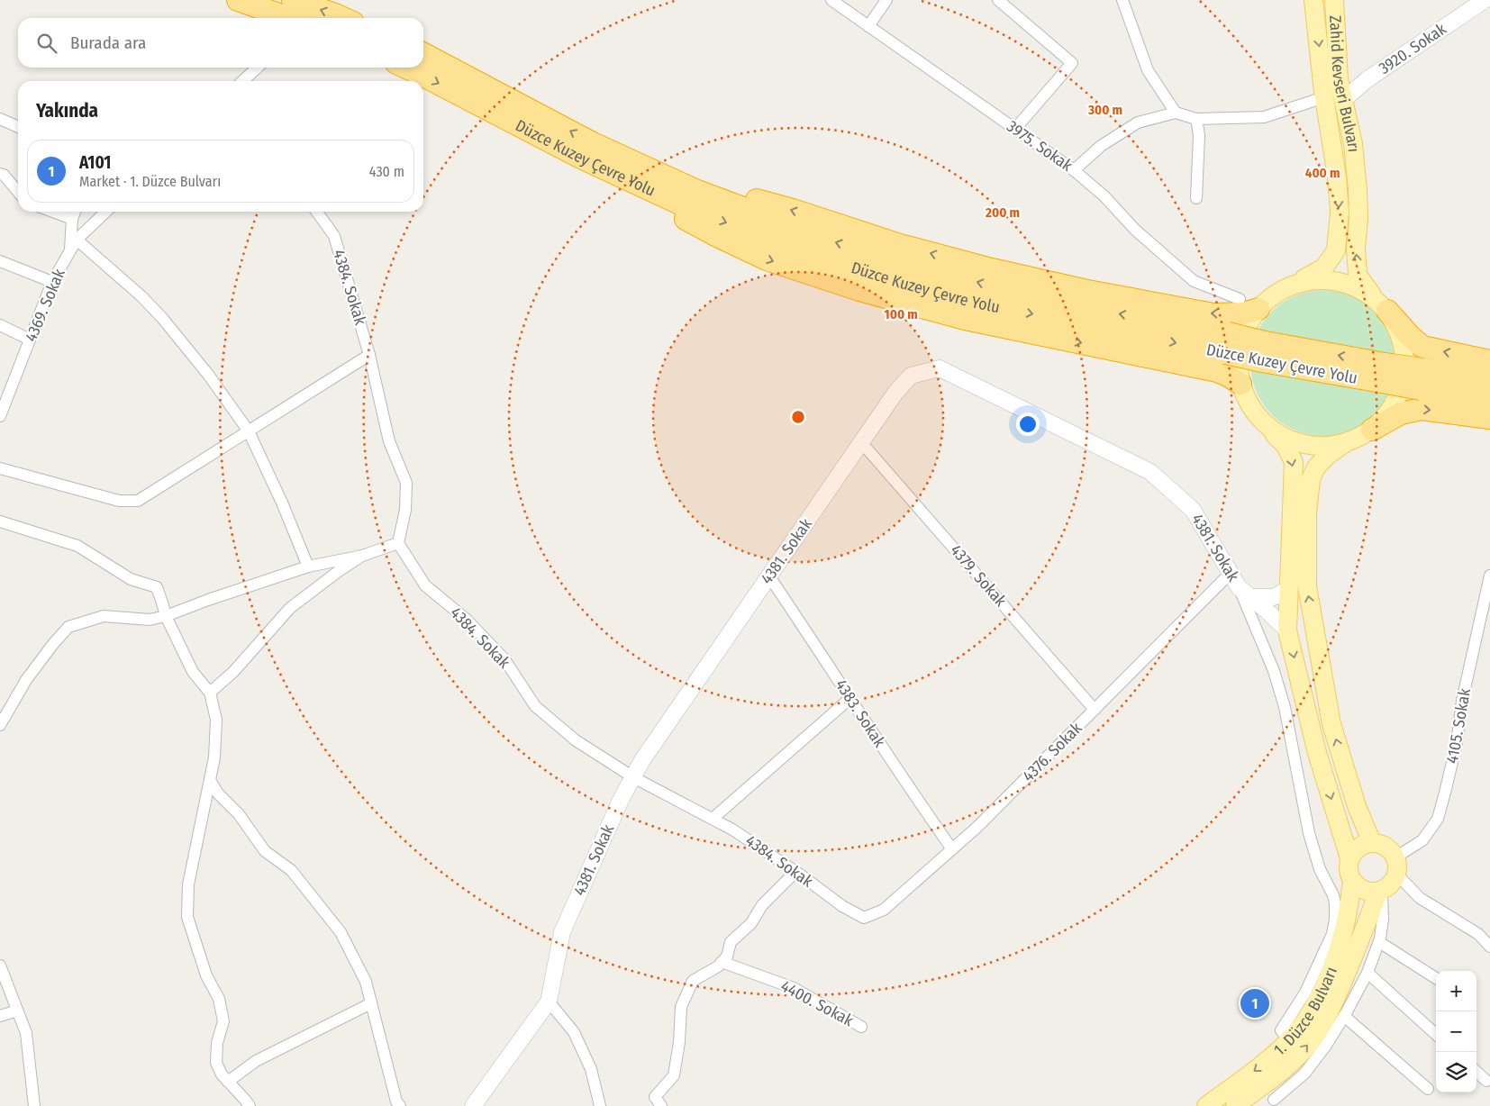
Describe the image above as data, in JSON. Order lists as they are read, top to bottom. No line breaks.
{"streets":{"highway":["Düzce Kuzey Çevre Yolu"],"main road":["Zahid Kevseri Bulvarı","1. Düzce Bulvarı"],"street":["3920. Sokak","3975. Sokak","4384. Sokak","4369. Sokak","4381. Sokak","4379. Sokak","4383. Sokak","4105. Sokak","4376. Sokak","4400. Sokak"]},"crossings":[["3920. Sokak","Zahid Kevseri Bulvarı"],["Zahid Kevseri Bulvarı","4381. Sokak"],["Zahid Kevseri Bulvarı","4105. Sokak"],["Zahid Kevseri Bulvarı","1. Düzce Bulvarı"],["4384. Sokak","4381. Sokak"],["4384. Sokak","4376. Sokak"],["4381. Sokak","4379. Sokak"],["4381. Sokak","4383. Sokak"],["4381. Sokak","4376. Sokak"],["4379. Sokak","4376. Sokak"],["4383. Sokak","4376. Sokak"],["4105. Sokak","1. Düzce Bulvarı"]],"page":{"search":"Burada ara","heading":"Yakında","list":[{"mark":"1","name":"A101","note":"Market · 1. Düzce Bulvarı","value":"430 m"}],"map_buttons":["+","−"],"pins":"1"},"rings":["300 m","400 m","200 m","100 m"]}
